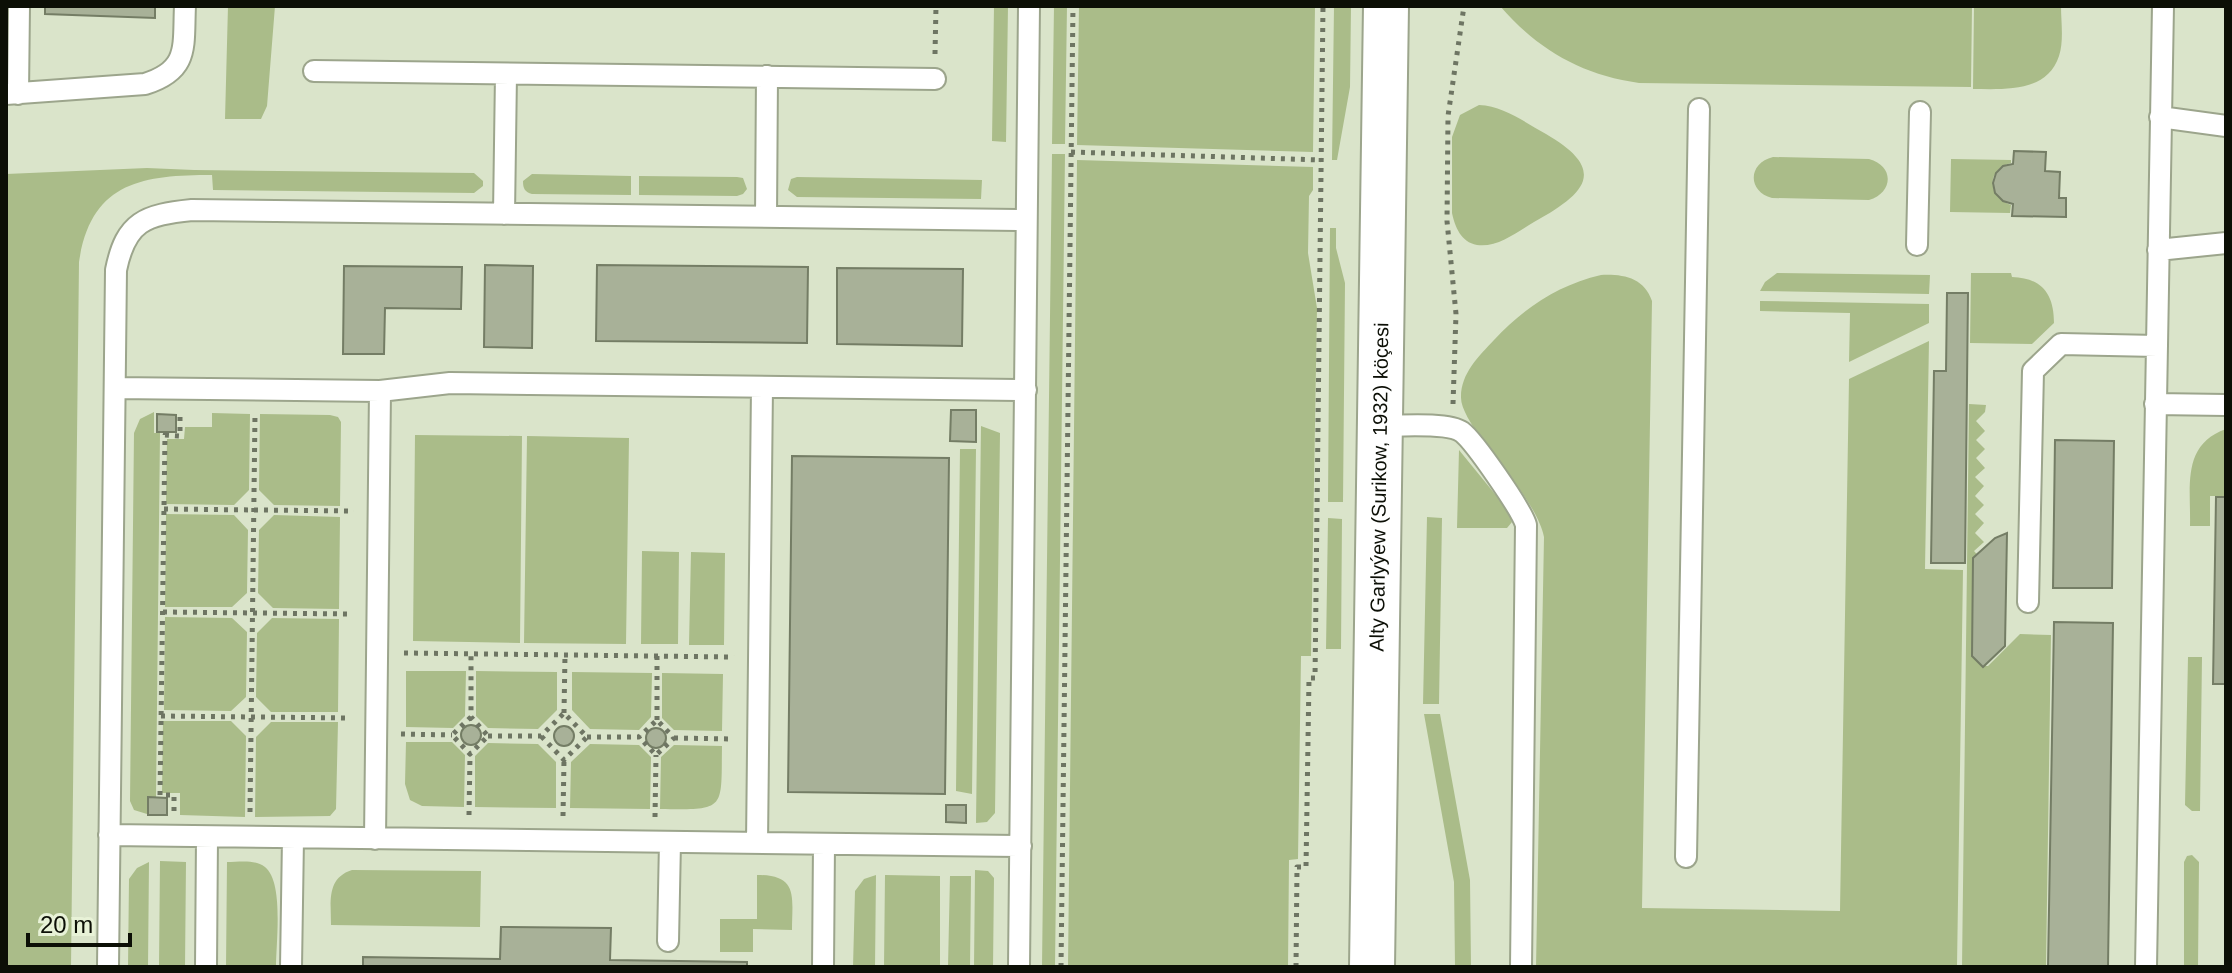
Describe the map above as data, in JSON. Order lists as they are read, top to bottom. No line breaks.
{"streets":{"street":["Alty Garlyýew (Surikow, 1932) köçesi"]},"scale_bar":"20 m"}
